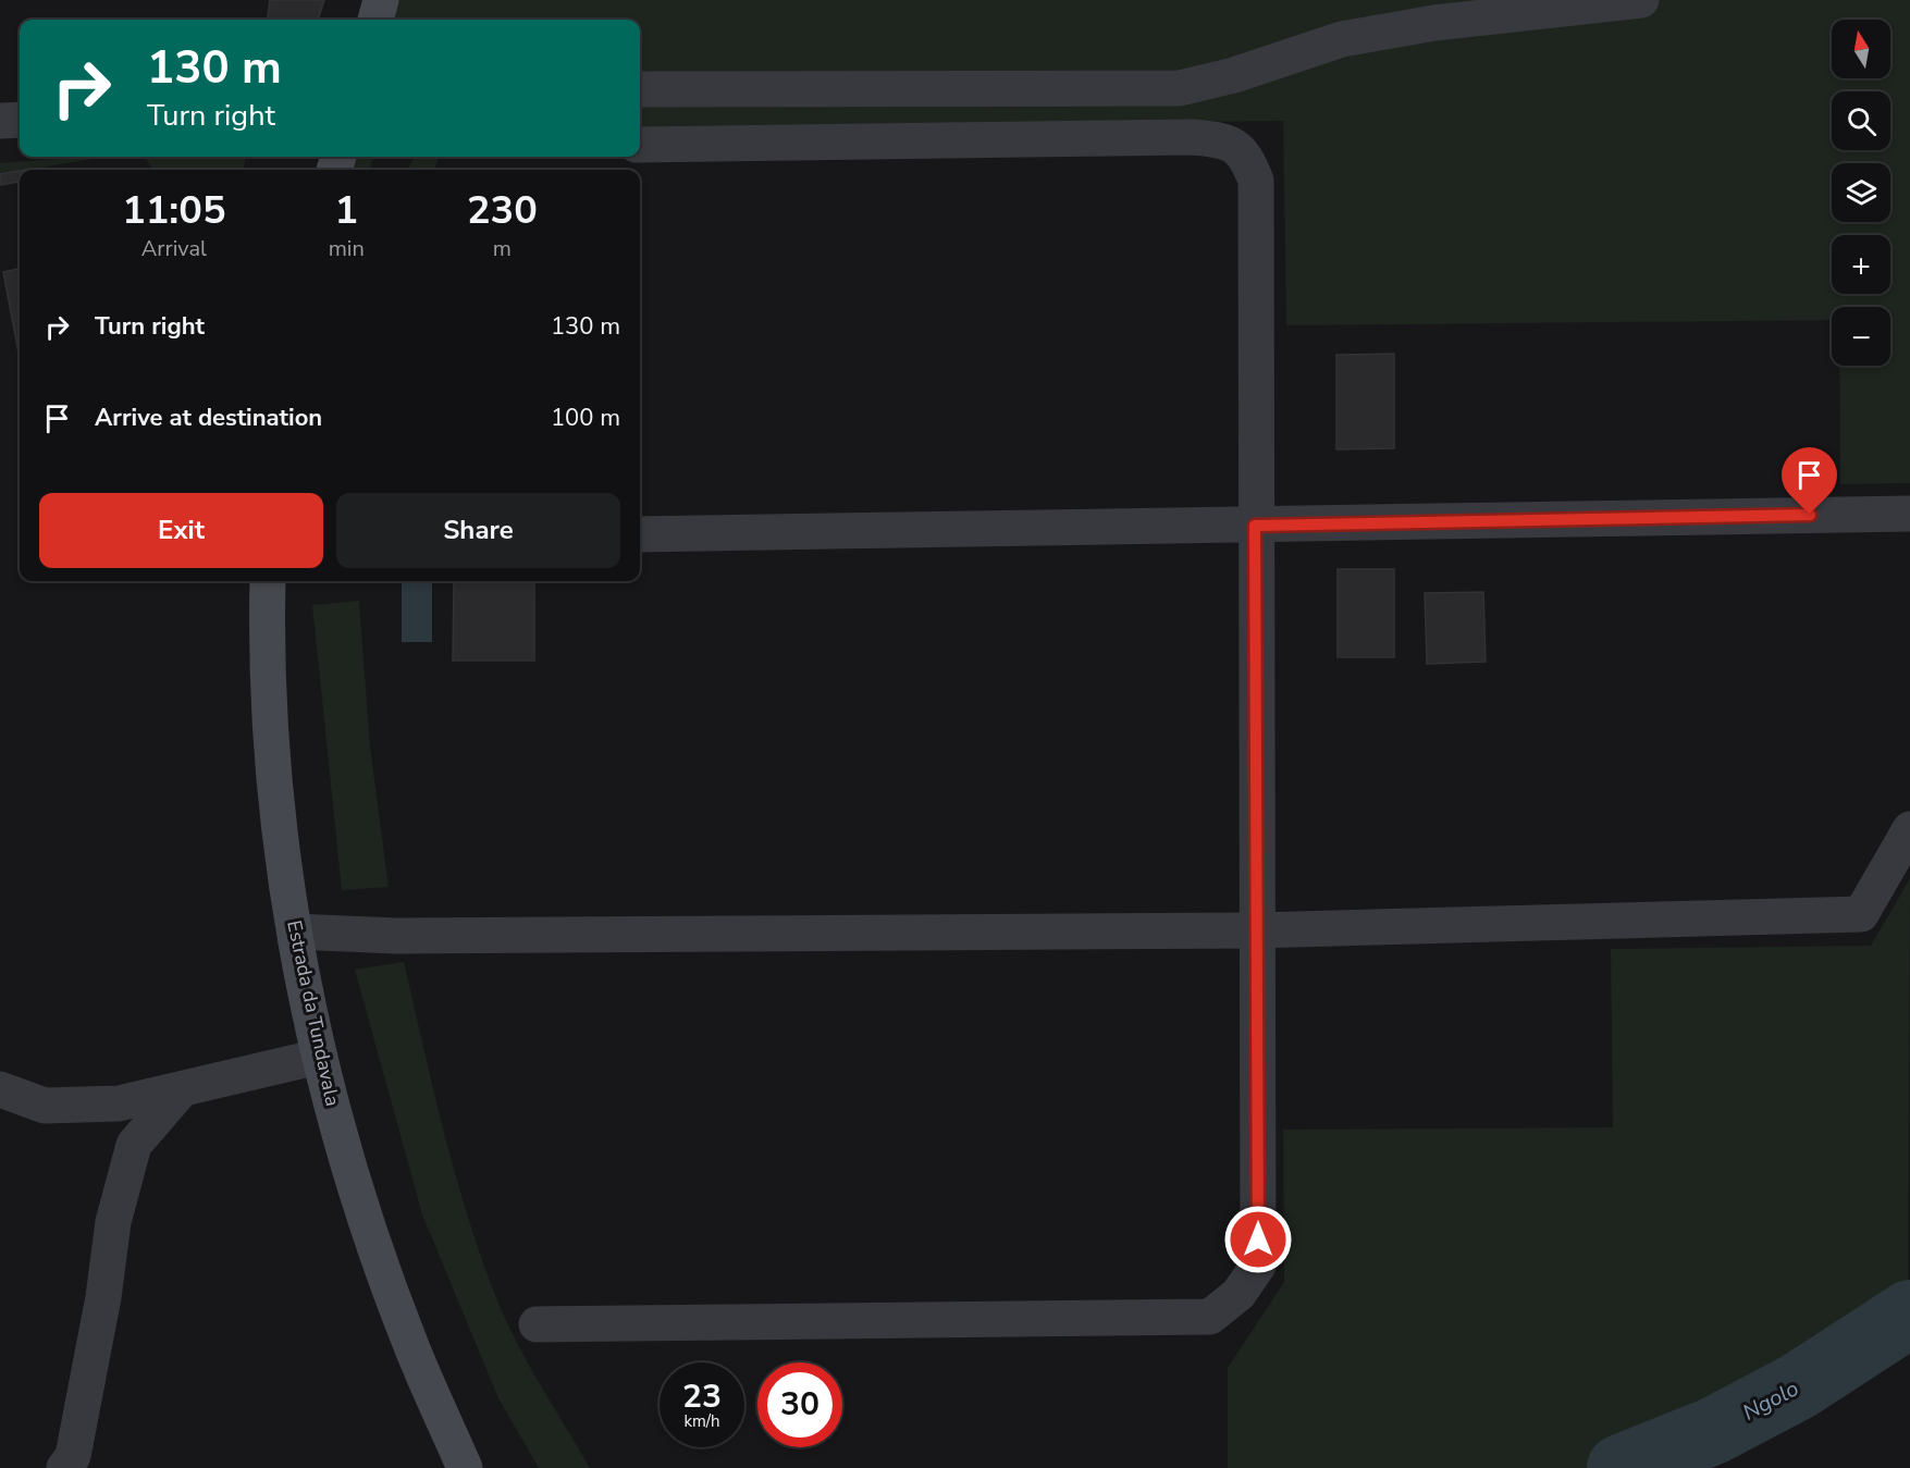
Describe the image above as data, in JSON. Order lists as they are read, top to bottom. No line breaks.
{"streets":{"main road":["Estrada da Tundavala"]},"water":["Ngolo"],"north":"top","page":{"map_buttons":["+","−"],"turn":["130 m","Turn right"],"eta":["11:05","Arrival","1","min","230","m"],"list":[{"name":"Turn right","value":"130 m"},{"name":"Arrive at destination","value":"100 m"}],"buttons":["Exit","Share"],"speed":"23 km/h","limit":"30"}}
